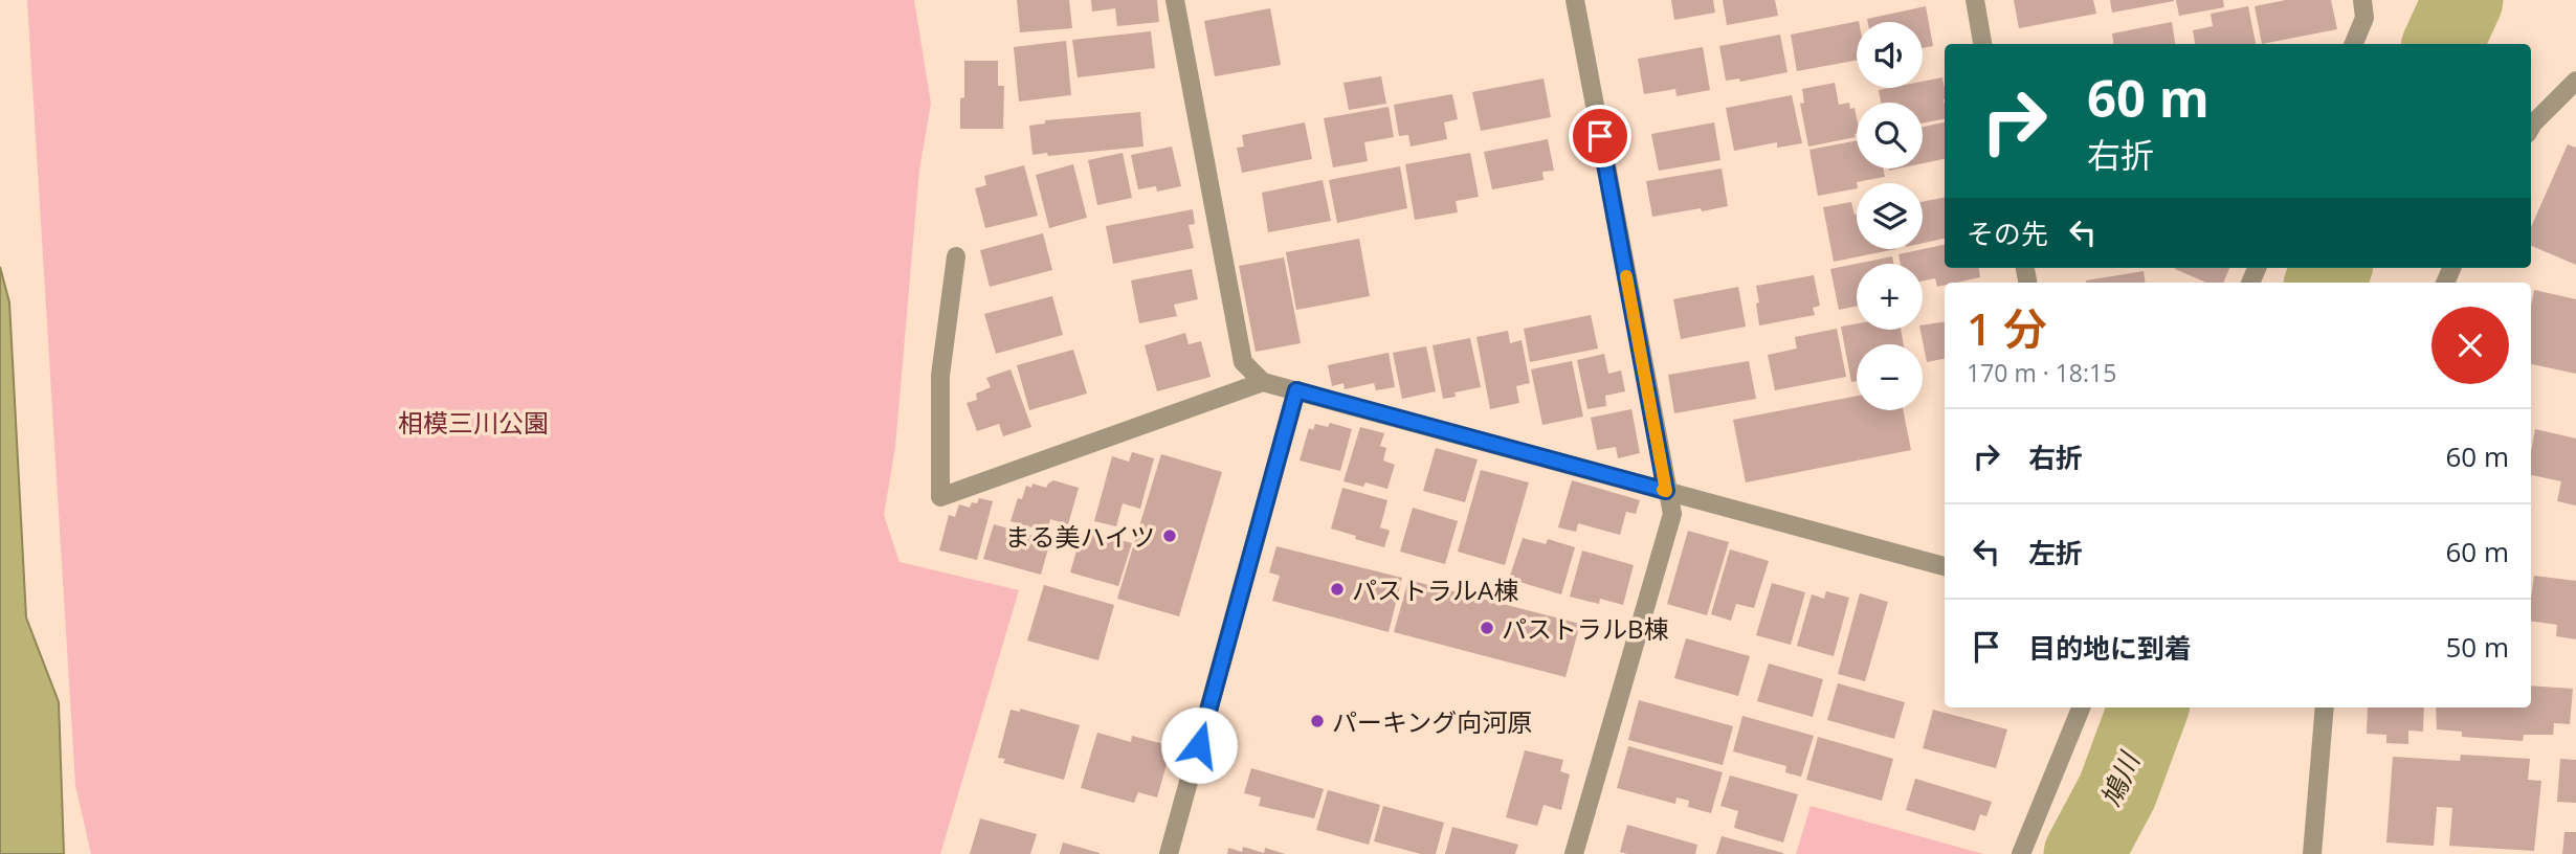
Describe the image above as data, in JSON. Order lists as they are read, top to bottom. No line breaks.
{"water":["鳩川"],"parks":["相模三川公園"],"places":["まる美ハイツ","パストラルA棟","パストラルB棟","パーキング向河原"],"page":{"map_buttons":["+","−"],"turn":["60 m","右折"],"then":"その先","heading":["1 分","170 m · 18:15"],"list":[{"name":"右折","value":"60 m"},{"name":"左折","value":"60 m"},{"name":"目的地に到着","value":"50 m"}]}}
